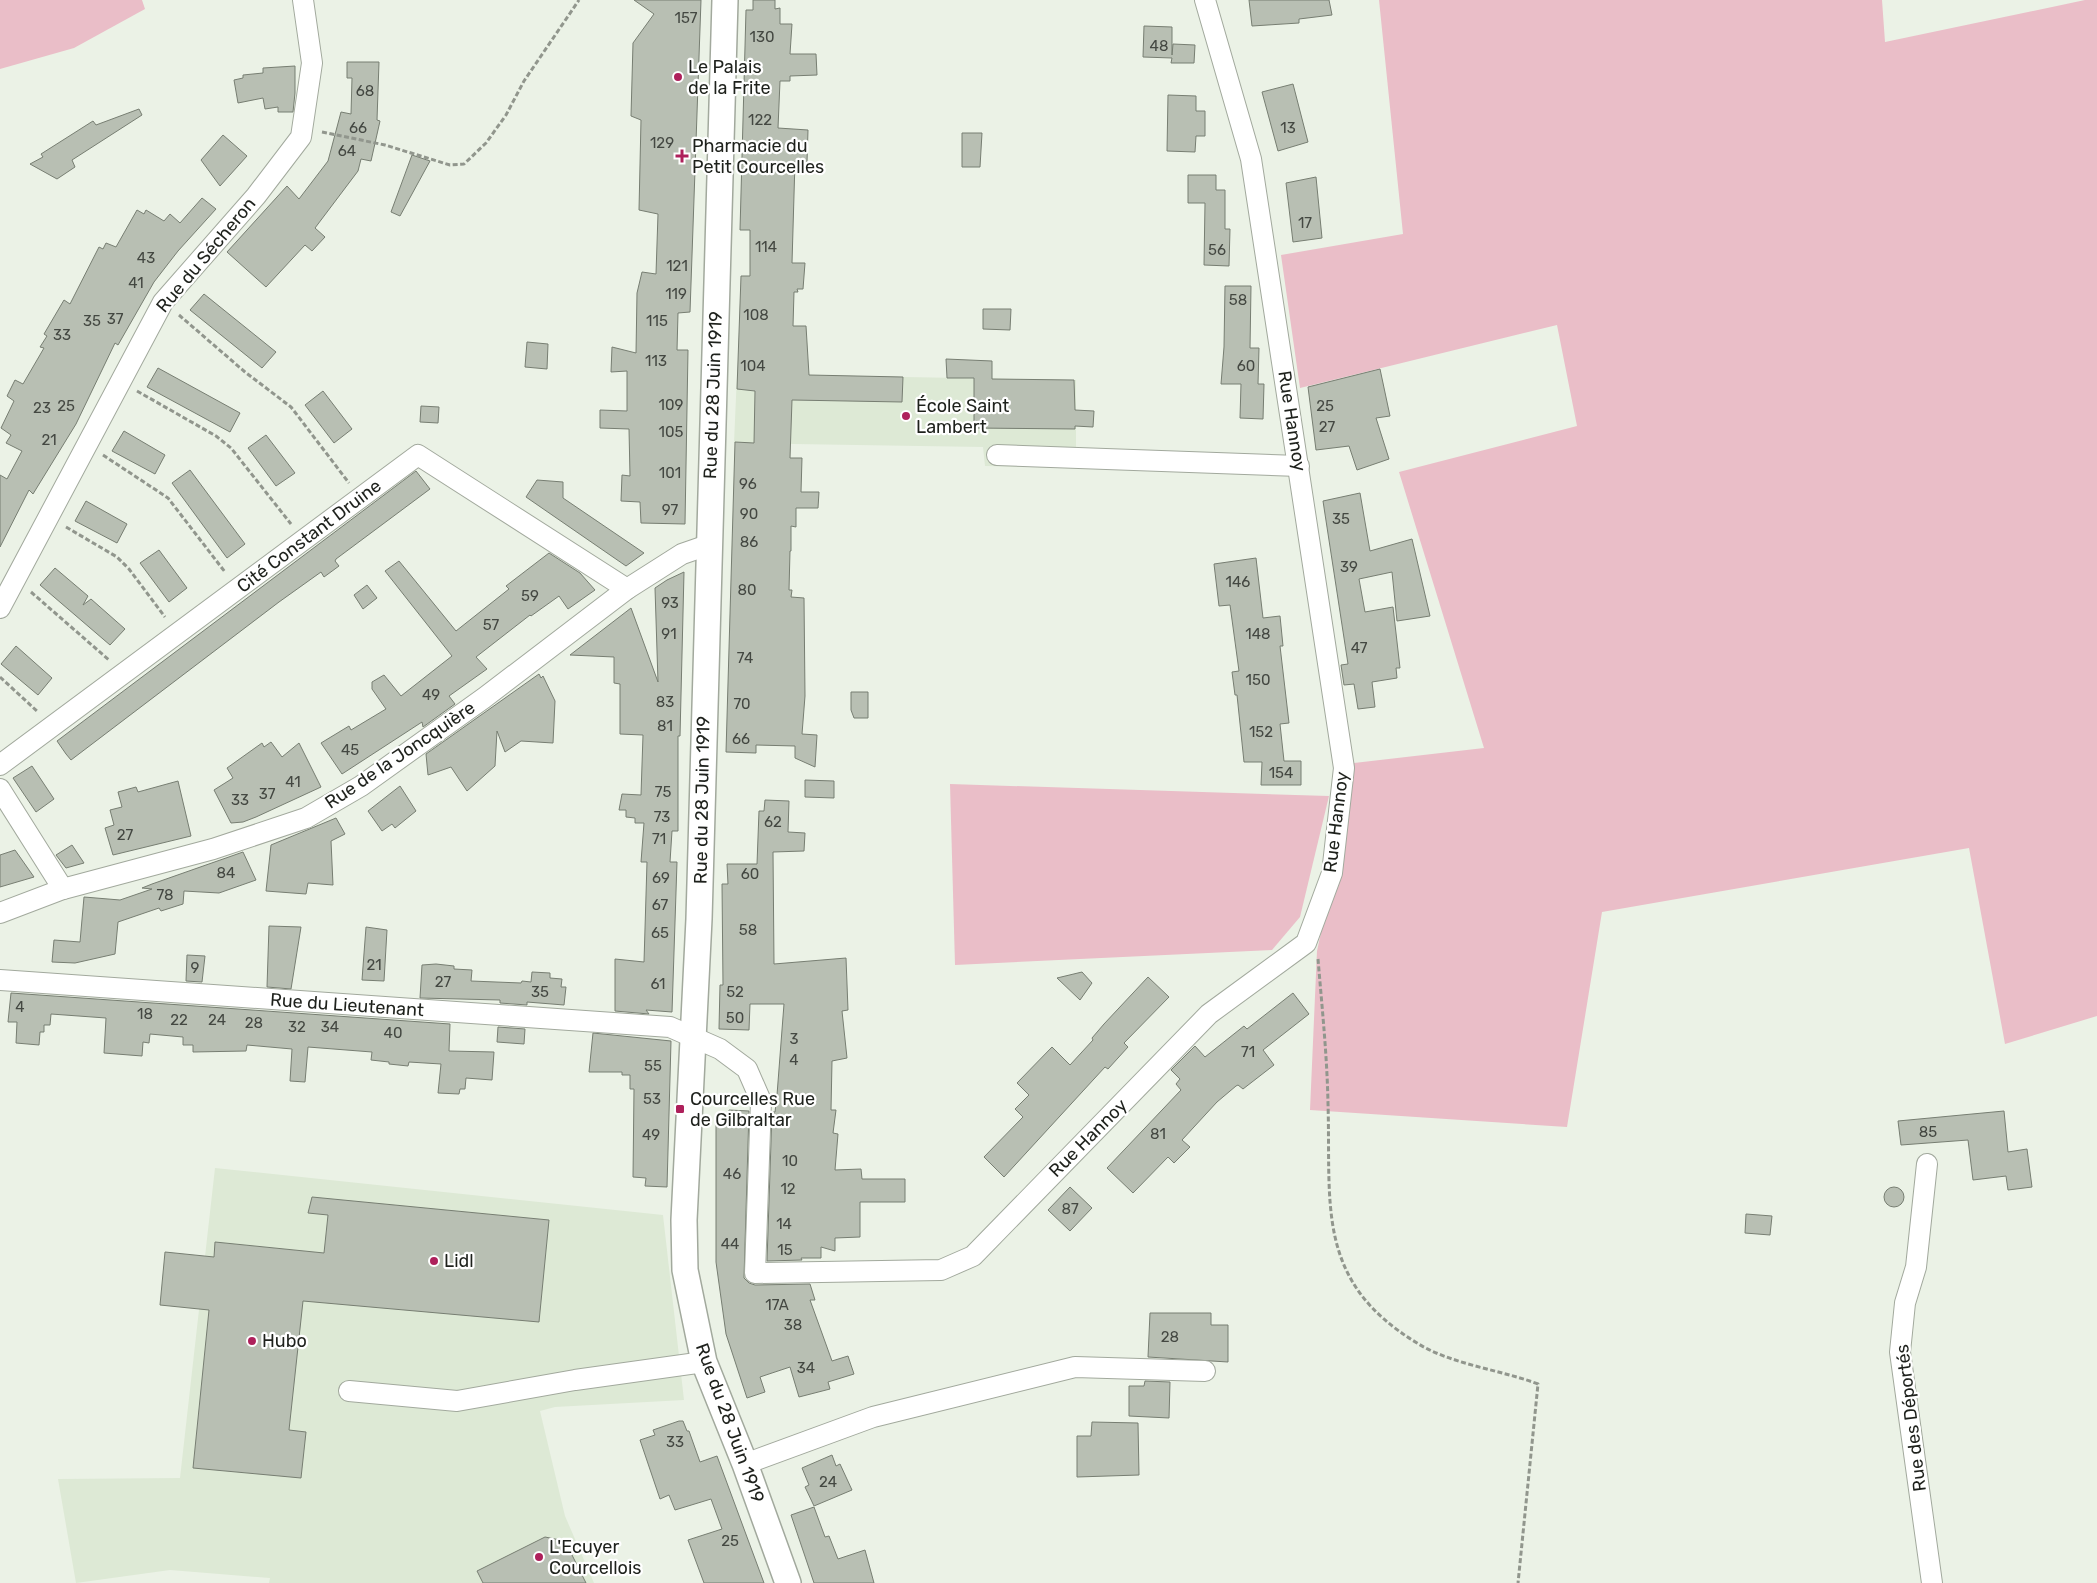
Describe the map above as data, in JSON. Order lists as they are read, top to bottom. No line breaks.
{"streets":{"main road":["Rue du 28 Juin 1919"],"street":["Rue du Sécheron","Rue Hannoy","Cité Constant Druine","Rue de la Joncquière","Rue du Lieutenant","Rue des Déportés"]},"crossings":[["Rue du 28 Juin 1919","Rue de la Joncquière"],["Rue du 28 Juin 1919","Rue du Lieutenant"],["Rue Hannoy","Rue du Lieutenant"],["Cité Constant Druine","Rue de la Joncquière"]],"places":{"other":["Le Palais de la Frite","École Saint Lambert","Lidl","Hubo","L'Ecuyer Courcellois"],"health":["Pharmacie du Petit Courcelles"],"transit":["Courcelles Rue de Gilbraltar"]},"house_numbers":["157","130","48","68","122","66","13","129","64","17","114","56","43","121","41","119","58","108","37","35","115","33","113","104","60","109","25","25","23","27","105","21","101","96","97","90","35","86","39","146","80","59","93","57","91","148","47","74","150","49","83","70","81","152","66","45","154","41","75","37","33","73","62","27","71","84","60","69","78","67","58","65","21","9","27","61","35","52","4","18","50","22","24","28","32","34","40","3","71","4","55","53","85","81","49","10","46","12","87","14","44","15","17A","38","28","34","33","24","25"]}
